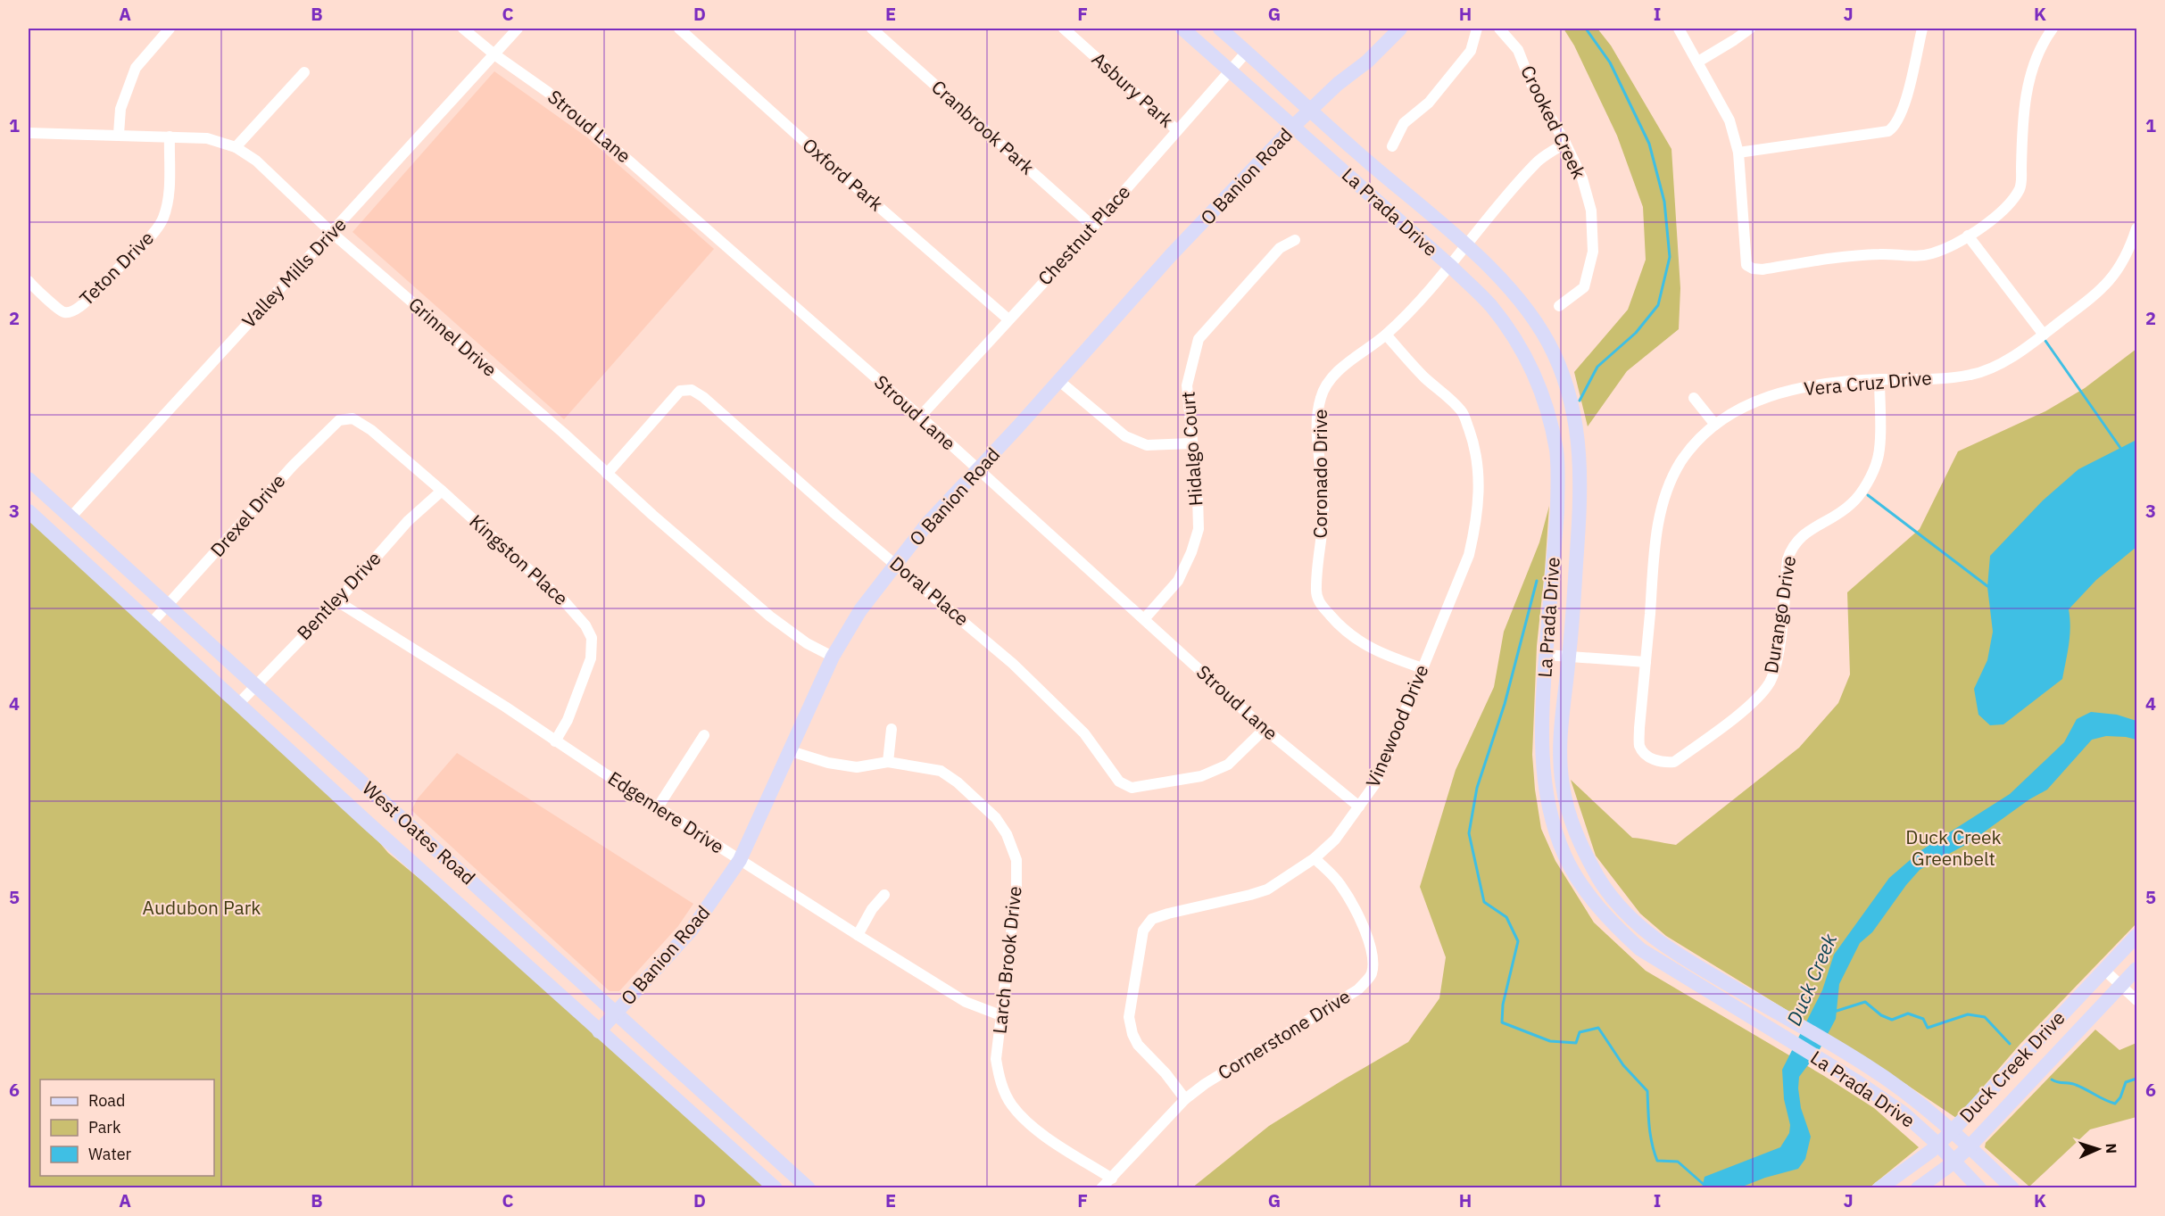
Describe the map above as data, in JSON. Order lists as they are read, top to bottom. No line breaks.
{"streets":{"main road":["O Banion Road","La Prada Drive","West Oates Road","Duck Creek Drive"],"street":["Asbury Park","Crooked Creek","Stroud Lane","Cranbrook Park","Oxford Park","Chestnut Place","Teton Drive","Valley Mills Drive","Grinnel Drive","Vera Cruz Drive","Hidalgo Court","Coronado Drive","Drexel Drive","Kingston Place","Doral Place","Bentley Drive","Durango Drive","Vinewood Drive","Edgemere Drive","Larch Brook Drive","Cornerstone Drive"]},"crossings":[["Asbury Park","Chestnut Place"],["Crooked Creek","Coronado Drive"],["Stroud Lane","O Banion Road"],["Stroud Lane","Chestnut Place"],["Stroud Lane","Valley Mills Drive"],["Stroud Lane","Hidalgo Court"],["Stroud Lane","Doral Place"],["Stroud Lane","Vinewood Drive"],["Cranbrook Park","Chestnut Place"],["Oxford Park","Chestnut Place"],["O Banion Road","La Prada Drive"],["O Banion Road","Grinnel Drive"],["O Banion Road","Doral Place"],["O Banion Road","Edgemere Drive"],["O Banion Road","West Oates Road"],["O Banion Road","Larch Brook Drive"],["La Prada Drive","Chestnut Place"],["La Prada Drive","Coronado Drive"],["La Prada Drive","Duck Creek Drive"],["Teton Drive","Grinnel Drive"],["Valley Mills Drive","Grinnel Drive"],["Valley Mills Drive","West Oates Road"],["Grinnel Drive","Doral Place"],["Vera Cruz Drive","Durango Drive"],["Coronado Drive","Vinewood Drive"],["Drexel Drive","Kingston Place"],["Drexel Drive","West Oates Road"],["Kingston Place","Bentley Drive"],["Kingston Place","Edgemere Drive"],["Bentley Drive","Edgemere Drive"],["Bentley Drive","West Oates Road"],["Vinewood Drive","Cornerstone Drive"],["Edgemere Drive","Larch Brook Drive"],["Larch Brook Drive","Cornerstone Drive"]],"water":["Duck Creek"],"parks":["Duck Creek Greenbelt","Audubon Park"],"legend":["Road","Park","Water"],"north":"right","grid":{"columns":["A","B","C","D","E","F","G","H","I","J","K"],"rows":["1","2","3","4","5","6"]}}
